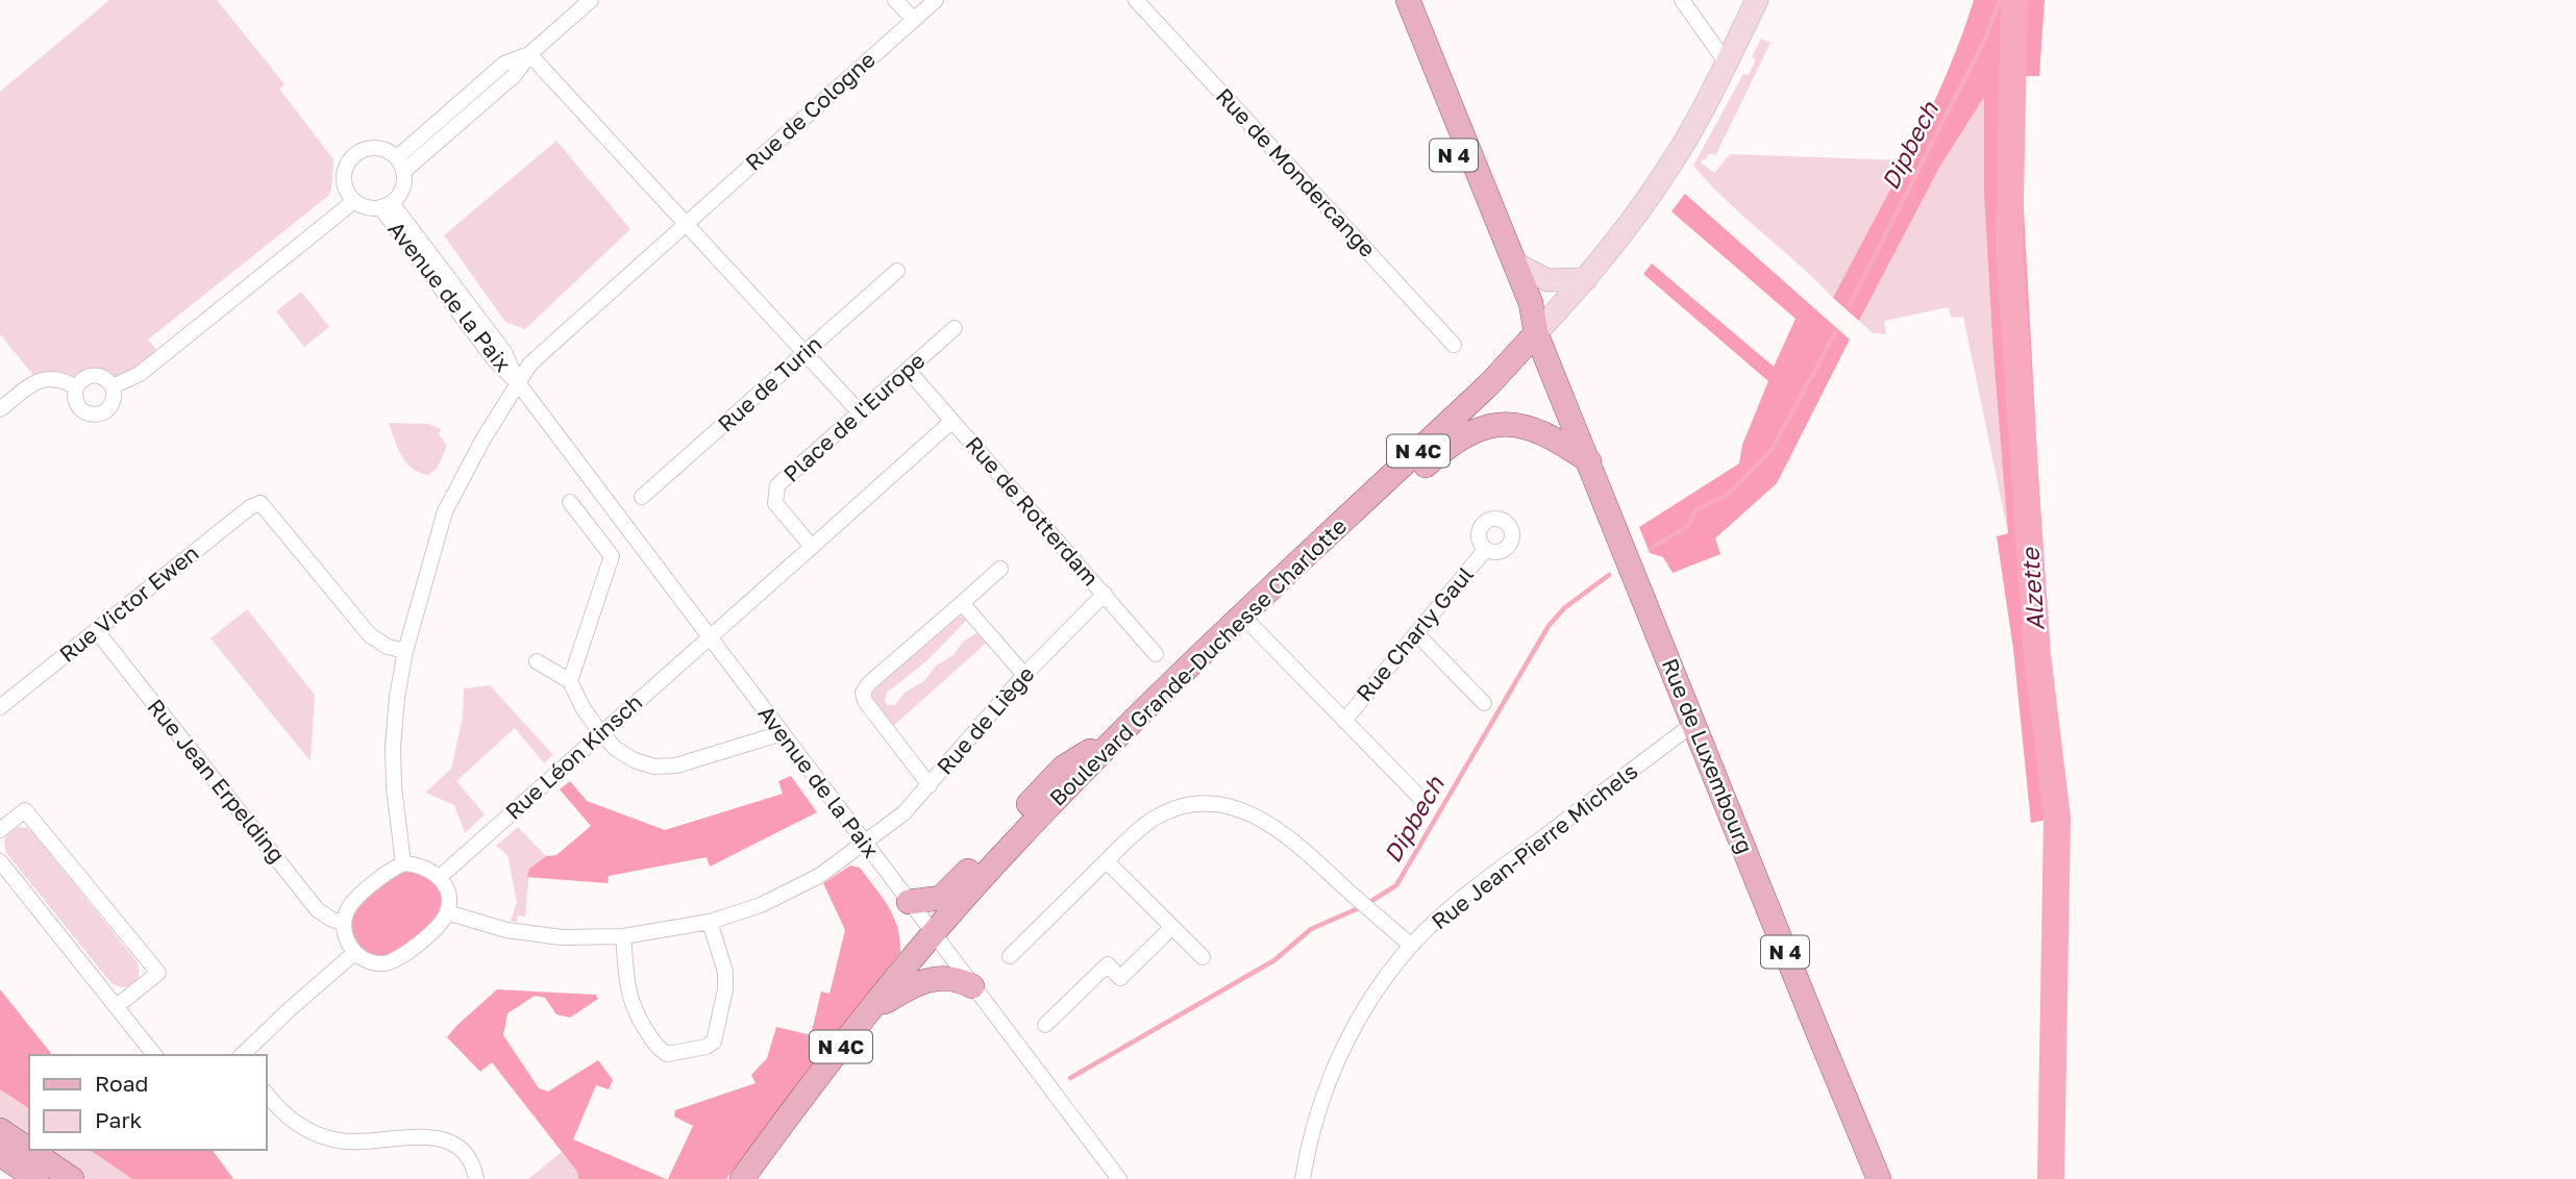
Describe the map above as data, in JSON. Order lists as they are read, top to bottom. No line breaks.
{"streets":{"main road":["N 4","N 4C","Boulevard Grande-Duchesse Charlotte","Rue de Luxembourg"],"street":["Rue de Cologne","Rue de Mondercange","Avenue de la Paix","Rue de Turin","Place de l'Europe","Rue de Rotterdam","Rue Victor Ewen","Rue Charly Gaul","Rue de Liège","Rue Léon Kinsch","Rue Jean Erpelding","Rue Jean-Pierre Michels"]},"crossings":[["Rue de Cologne","Avenue de la Paix"],["Rue de Cologne","Rue Victor Ewen"],["Rue de Cologne","Rue Léon Kinsch"],["Rue de Cologne","Rue Jean Erpelding"],["Avenue de la Paix","N 4C"],["Avenue de la Paix","Boulevard Grande-Duchesse Charlotte"],["Avenue de la Paix","Rue de Liège"],["Avenue de la Paix","Rue Léon Kinsch"],["Place de l'Europe","Rue de Rotterdam"],["N 4C","Boulevard Grande-Duchesse Charlotte"],["Rue de Rotterdam","Rue de Liège"],["Rue Victor Ewen","Rue Jean Erpelding"],["Boulevard Grande-Duchesse Charlotte","Rue de Luxembourg"],["Rue de Luxembourg","Rue Jean-Pierre Michels"],["Rue Léon Kinsch","Rue Jean Erpelding"]],"water":["Dipbech","Alzette"],"legend":["Road","Park"]}
